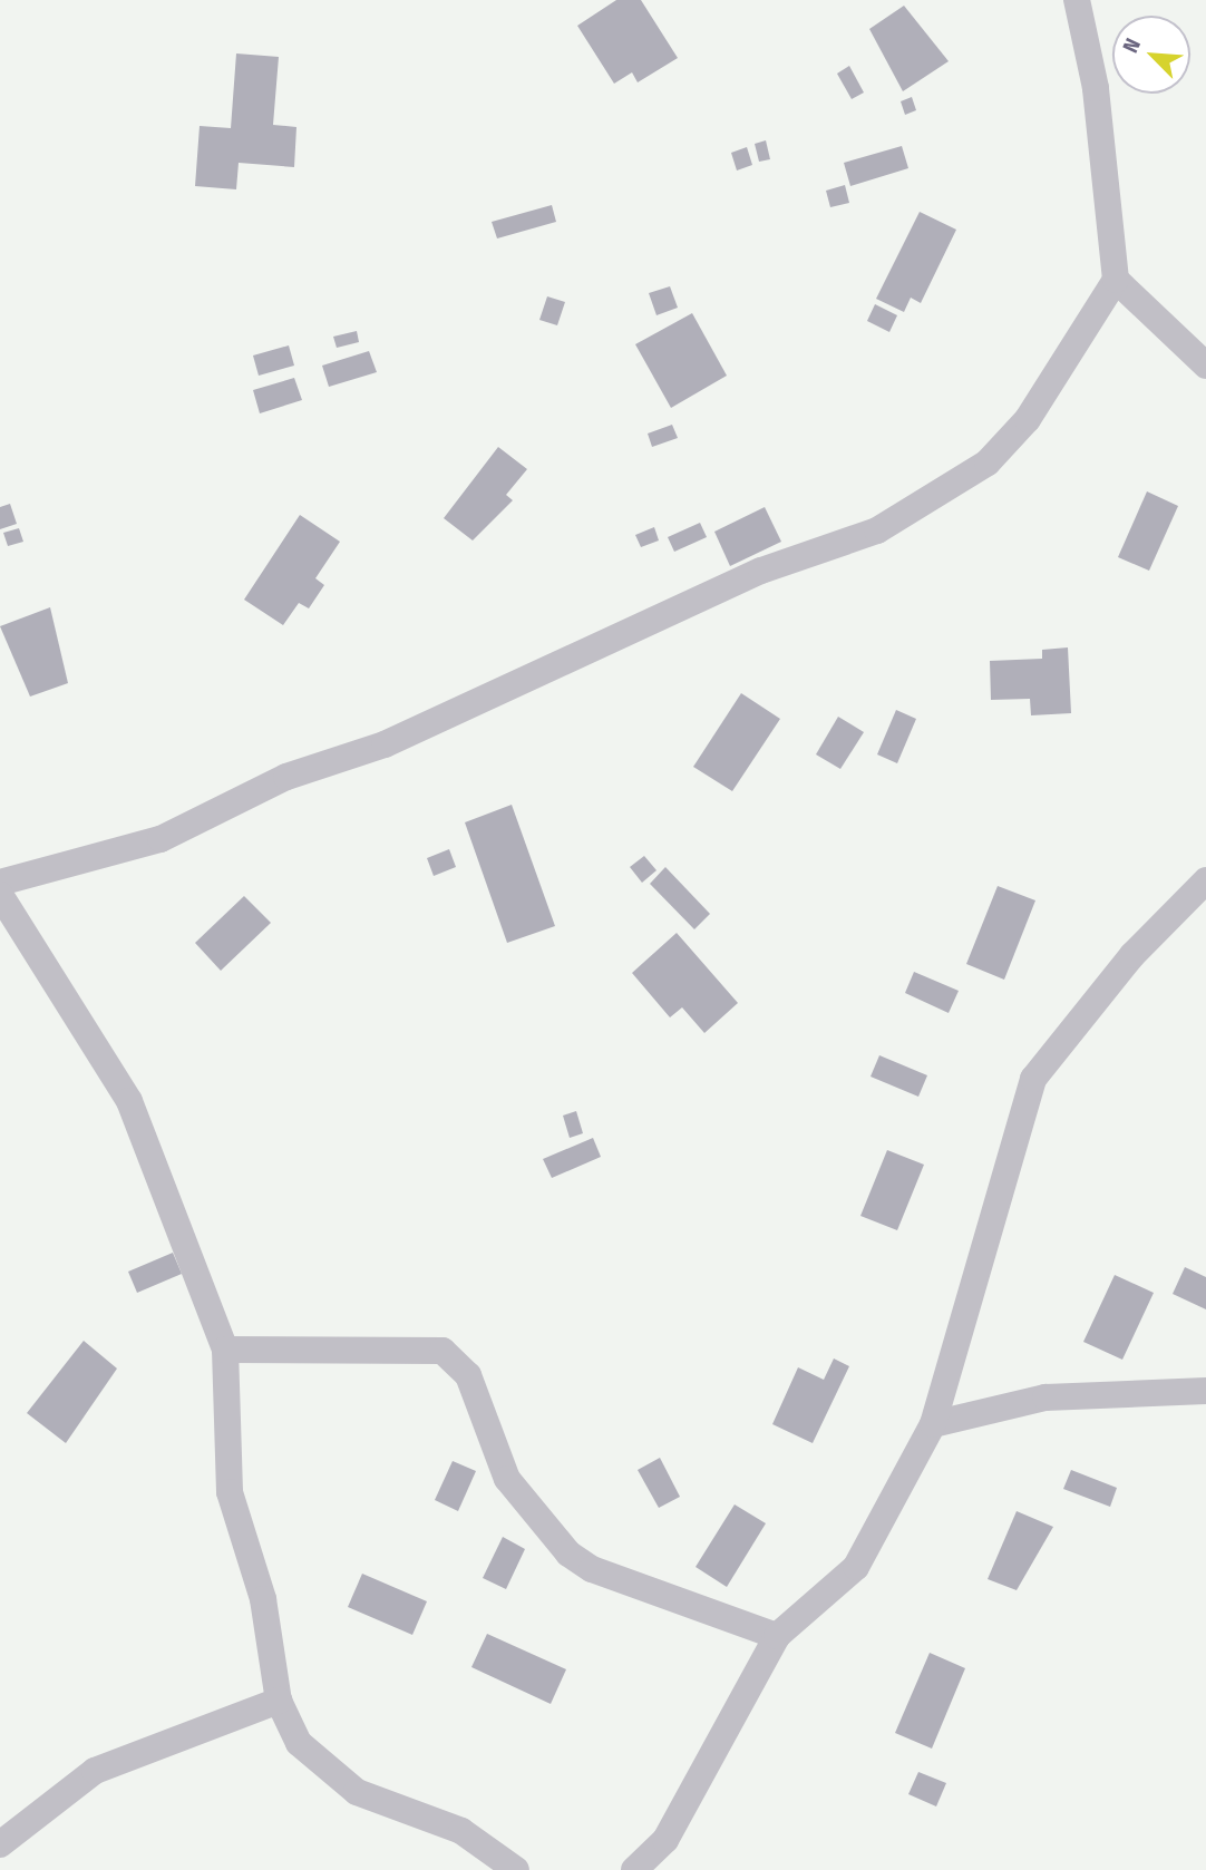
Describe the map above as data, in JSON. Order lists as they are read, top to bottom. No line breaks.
{"north":"top left"}
